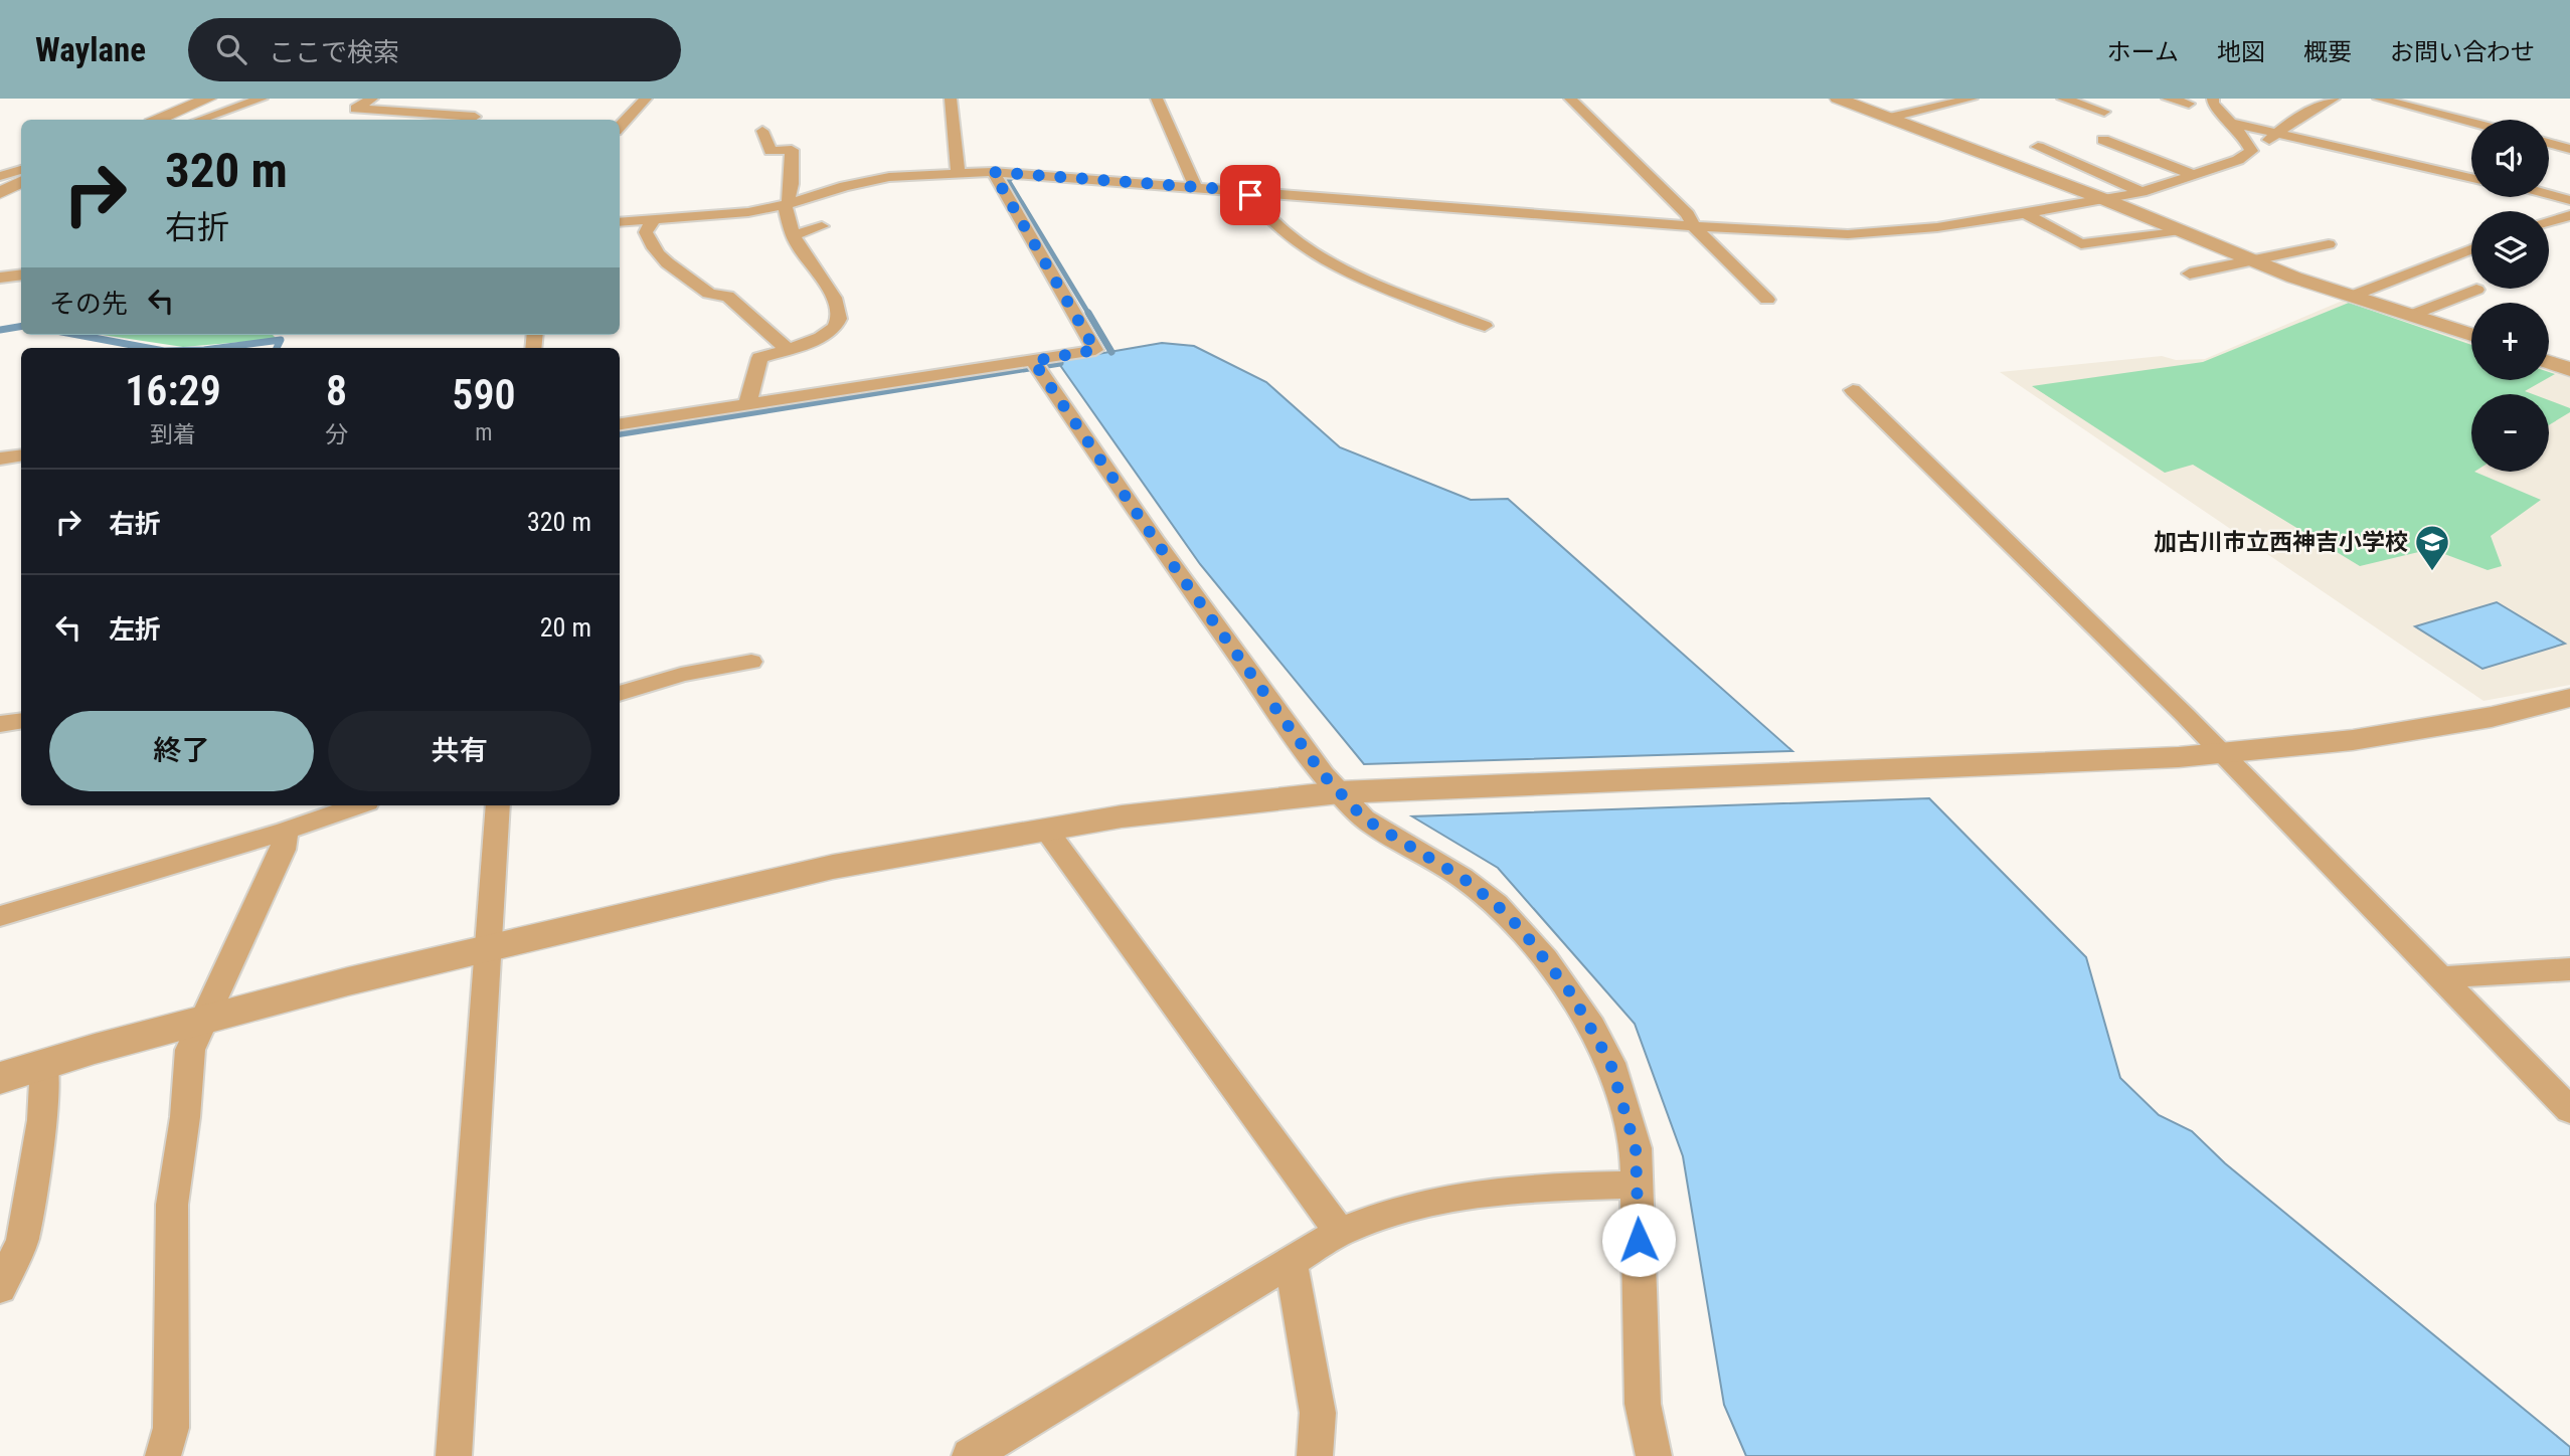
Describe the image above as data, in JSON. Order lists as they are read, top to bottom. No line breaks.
{"places":{"school or university":["加古川市立西神吉小学校"]},"page":{"header":"Waylane","search":"ここで検索","nav":["ホーム","地図","概要","お問い合わせ"],"map_buttons":["+","−"],"turn":["320 m","右折"],"then":"その先","eta":["16:29","到着","8","分","590","m"],"list":[{"name":"右折","value":"320 m"},{"name":"左折","value":"20 m"}],"buttons":["終了","共有"]}}
